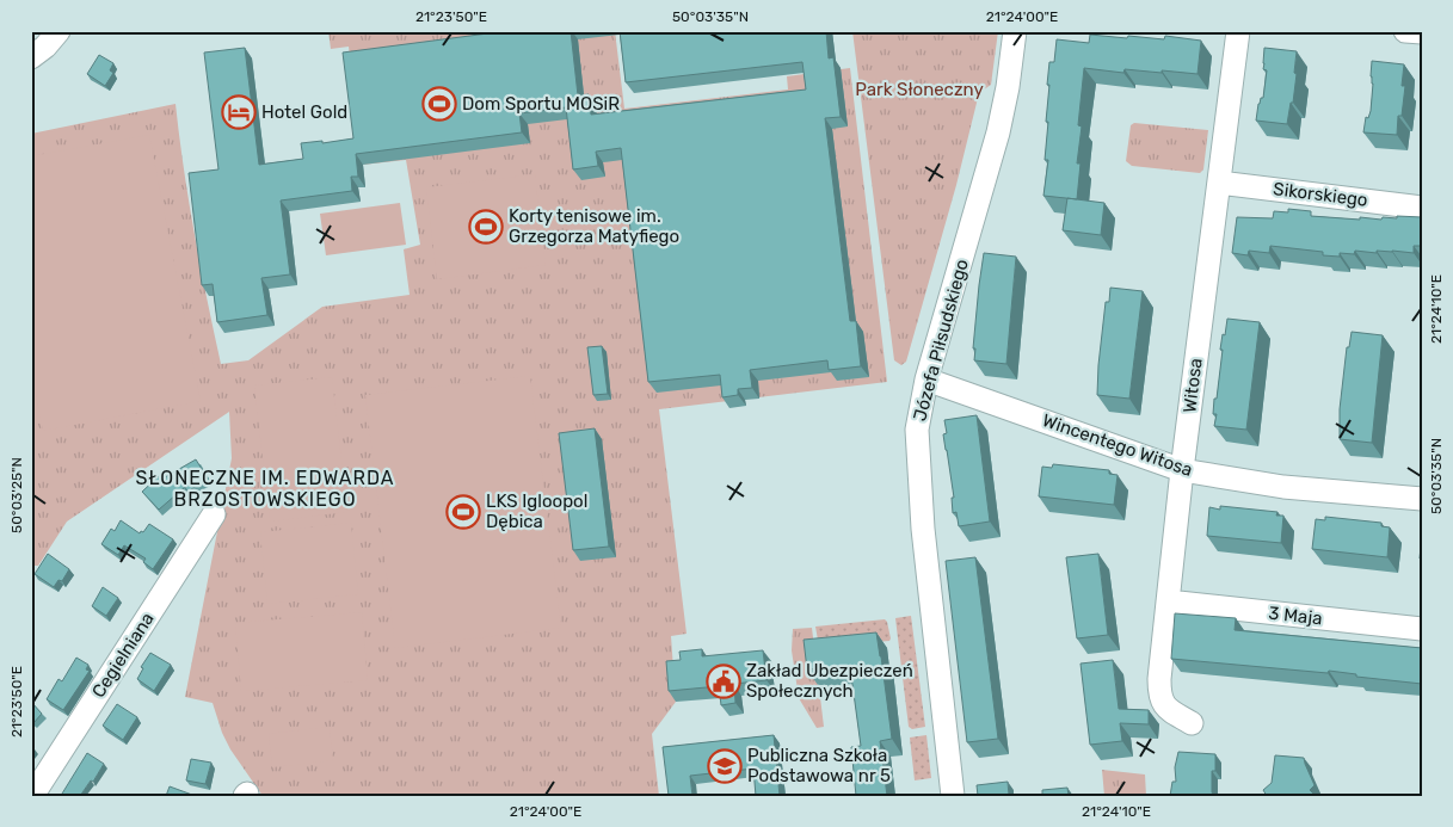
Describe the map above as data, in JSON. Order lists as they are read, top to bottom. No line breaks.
{"streets":{"street":["Sikorskiego","Józefa Piłsudskiego","Witosa","Wincentego Witosa","3 Maja","Cegielniana"]},"crossings":[["Sikorskiego","Witosa"],["Józefa Piłsudskiego","Wincentego Witosa"],["Witosa","Wincentego Witosa"],["Witosa","3 Maja"]],"districts":["SŁONECZNE IM. EDWARDA BRZOSTOWSKIEGO"],"parks":["Park Słoneczny"],"places":{"sports":["Dom Sportu MOSiR","Korty tenisowe im. Grzegorza Matyfiego","LKS Igloopol Dębica"],"hotel":["Hotel Gold"],"public building":["Zakład Ubezpieczeń Społecznych"],"school or university":["Publiczna Szkoła Podstawowa nr 5"]},"coordinates":["21°23'50\"E","50°03'35\"N","21°24'00\"E","21°24'10\"E","50°03'25\"N"]}
